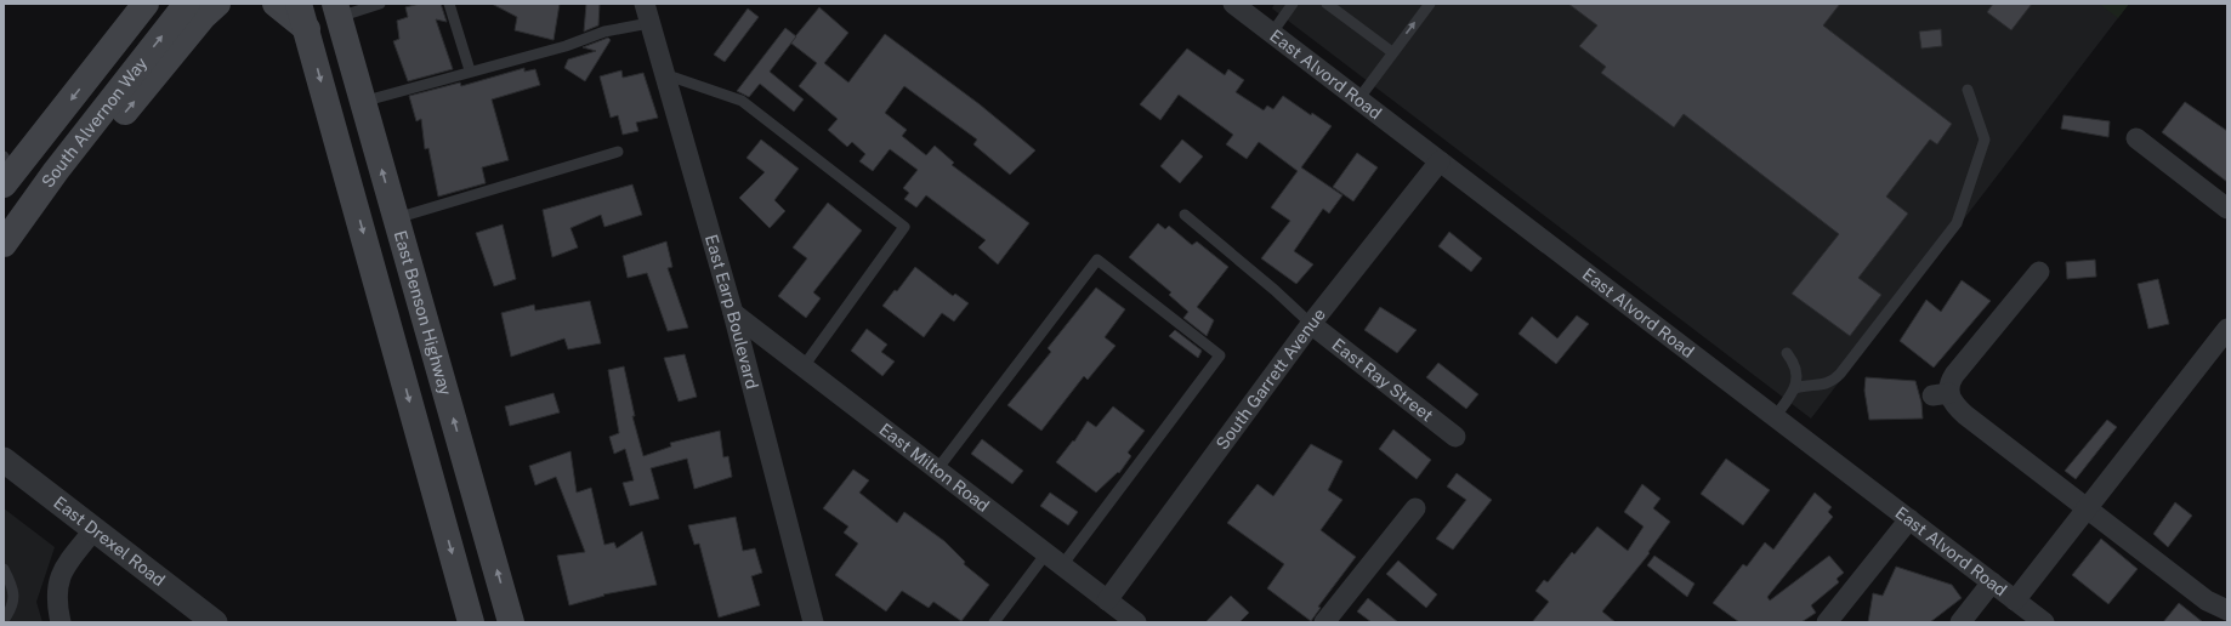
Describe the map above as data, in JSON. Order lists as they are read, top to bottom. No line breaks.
{"streets":{"main road":["South Alvernon Way","East Benson Highway"],"street":["East Alvord Road","East Earp Boulevard","South Garrett Avenue","East Ray Street","East Milton Road","East Drexel Road"]},"crossings":[["East Alvord Road","South Garrett Avenue"],["East Earp Boulevard","East Milton Road"],["South Garrett Avenue","East Ray Street"],["South Garrett Avenue","East Milton Road"]]}
